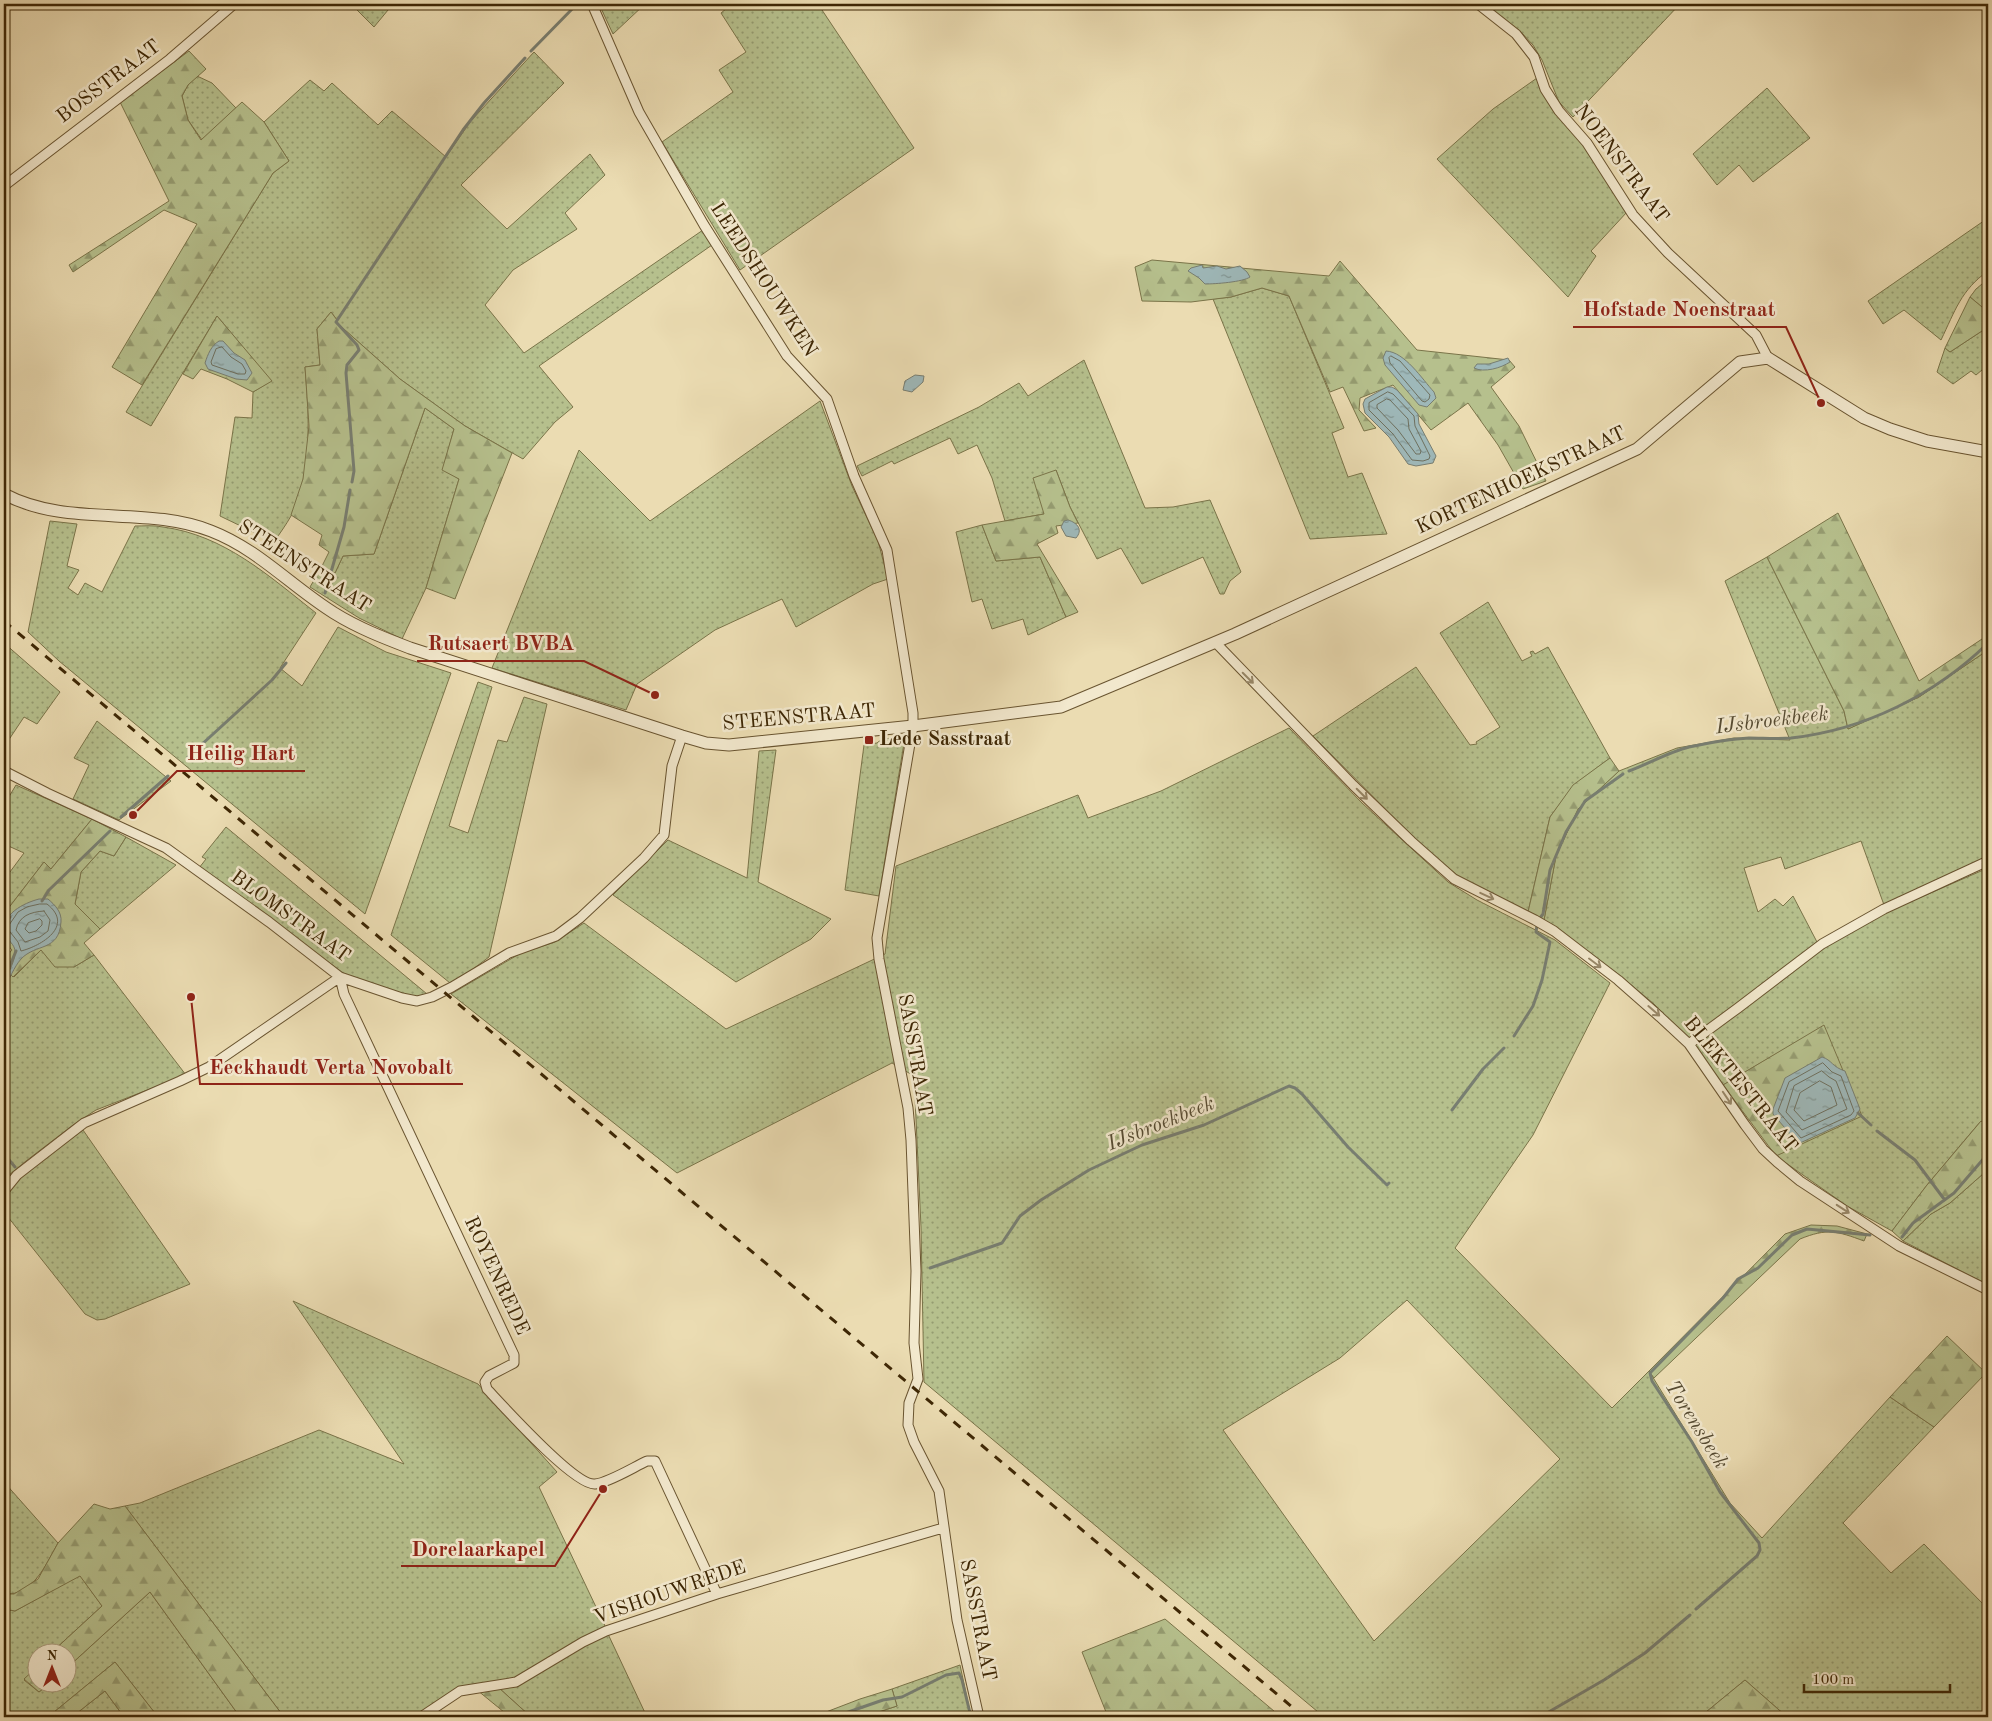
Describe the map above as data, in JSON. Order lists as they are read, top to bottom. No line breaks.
{"streets":{"street":["BOSSTRAAT","NOENSTRAAT","LEEDSHOUWKEN","KORTENHOEKSTRAAT","STEENSTRAAT","BLOMSTRAAT","SASSTRAAT","BLEKTESTRAAT","ROYENREDE","VISHOUWREDE"]},"crossings":[["NOENSTRAAT","KORTENHOEKSTRAAT"],["LEEDSHOUWKEN","STEENSTRAAT"],["LEEDSHOUWKEN","SASSTRAAT"],["KORTENHOEKSTRAAT","STEENSTRAAT"],["KORTENHOEKSTRAAT","BLEKTESTRAAT"],["STEENSTRAAT","BLOMSTRAAT"],["STEENSTRAAT","SASSTRAAT"],["STEENSTRAAT","BLEKTESTRAAT"],["BLOMSTRAAT","ROYENREDE"],["SASSTRAAT","VISHOUWREDE"],["ROYENREDE","VISHOUWREDE"]],"one_way":["BLEKTESTRAAT"],"water":["IJsbroekbeek","Torensbeek"],"places":{"other":["Hofstade Noenstraat","Rutsaert BVBA","Heilig Hart","Eeckhaudt Verta Novobalt","Dorelaarkapel"],"transit":["Lede Sasstraat"]},"scale_bar":"100 m","north":"top"}
